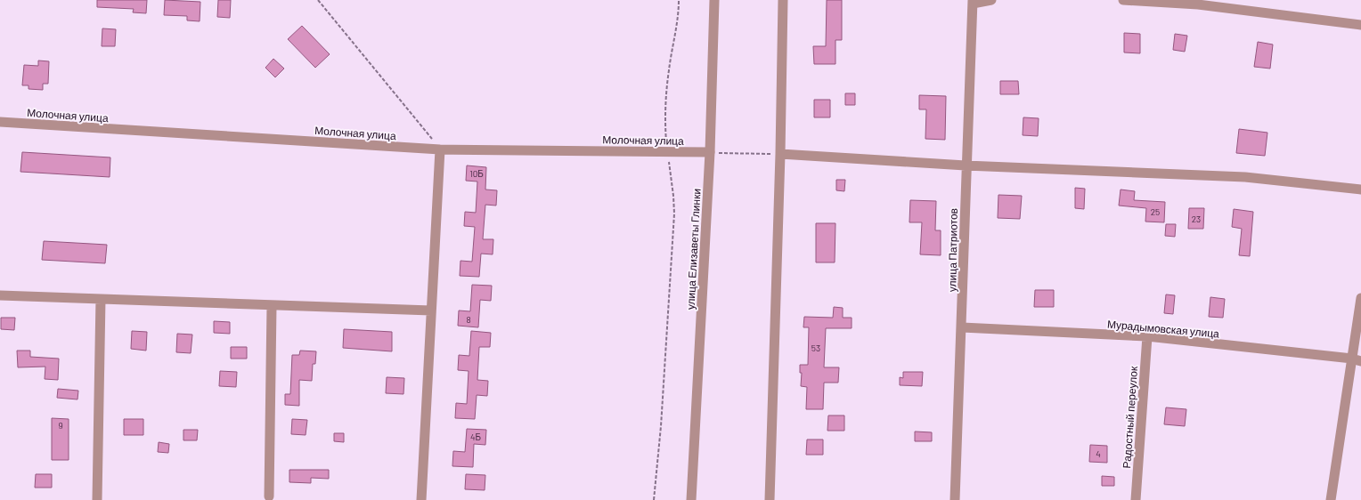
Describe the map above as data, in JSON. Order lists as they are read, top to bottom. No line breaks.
{"streets":{"street":["Молочная улица","улица Елизаветы Глинки","улица Патриотов","Мурадымовская улица","Радостный переулок"]},"crossings":[["Молочная улица","улица Елизаветы Глинки"],["улица Патриотов","Мурадымовская улица"],["Мурадымовская улица","Радостный переулок"]],"house_numbers":["10Б","25","23","8","53","9","4Б","4"]}
